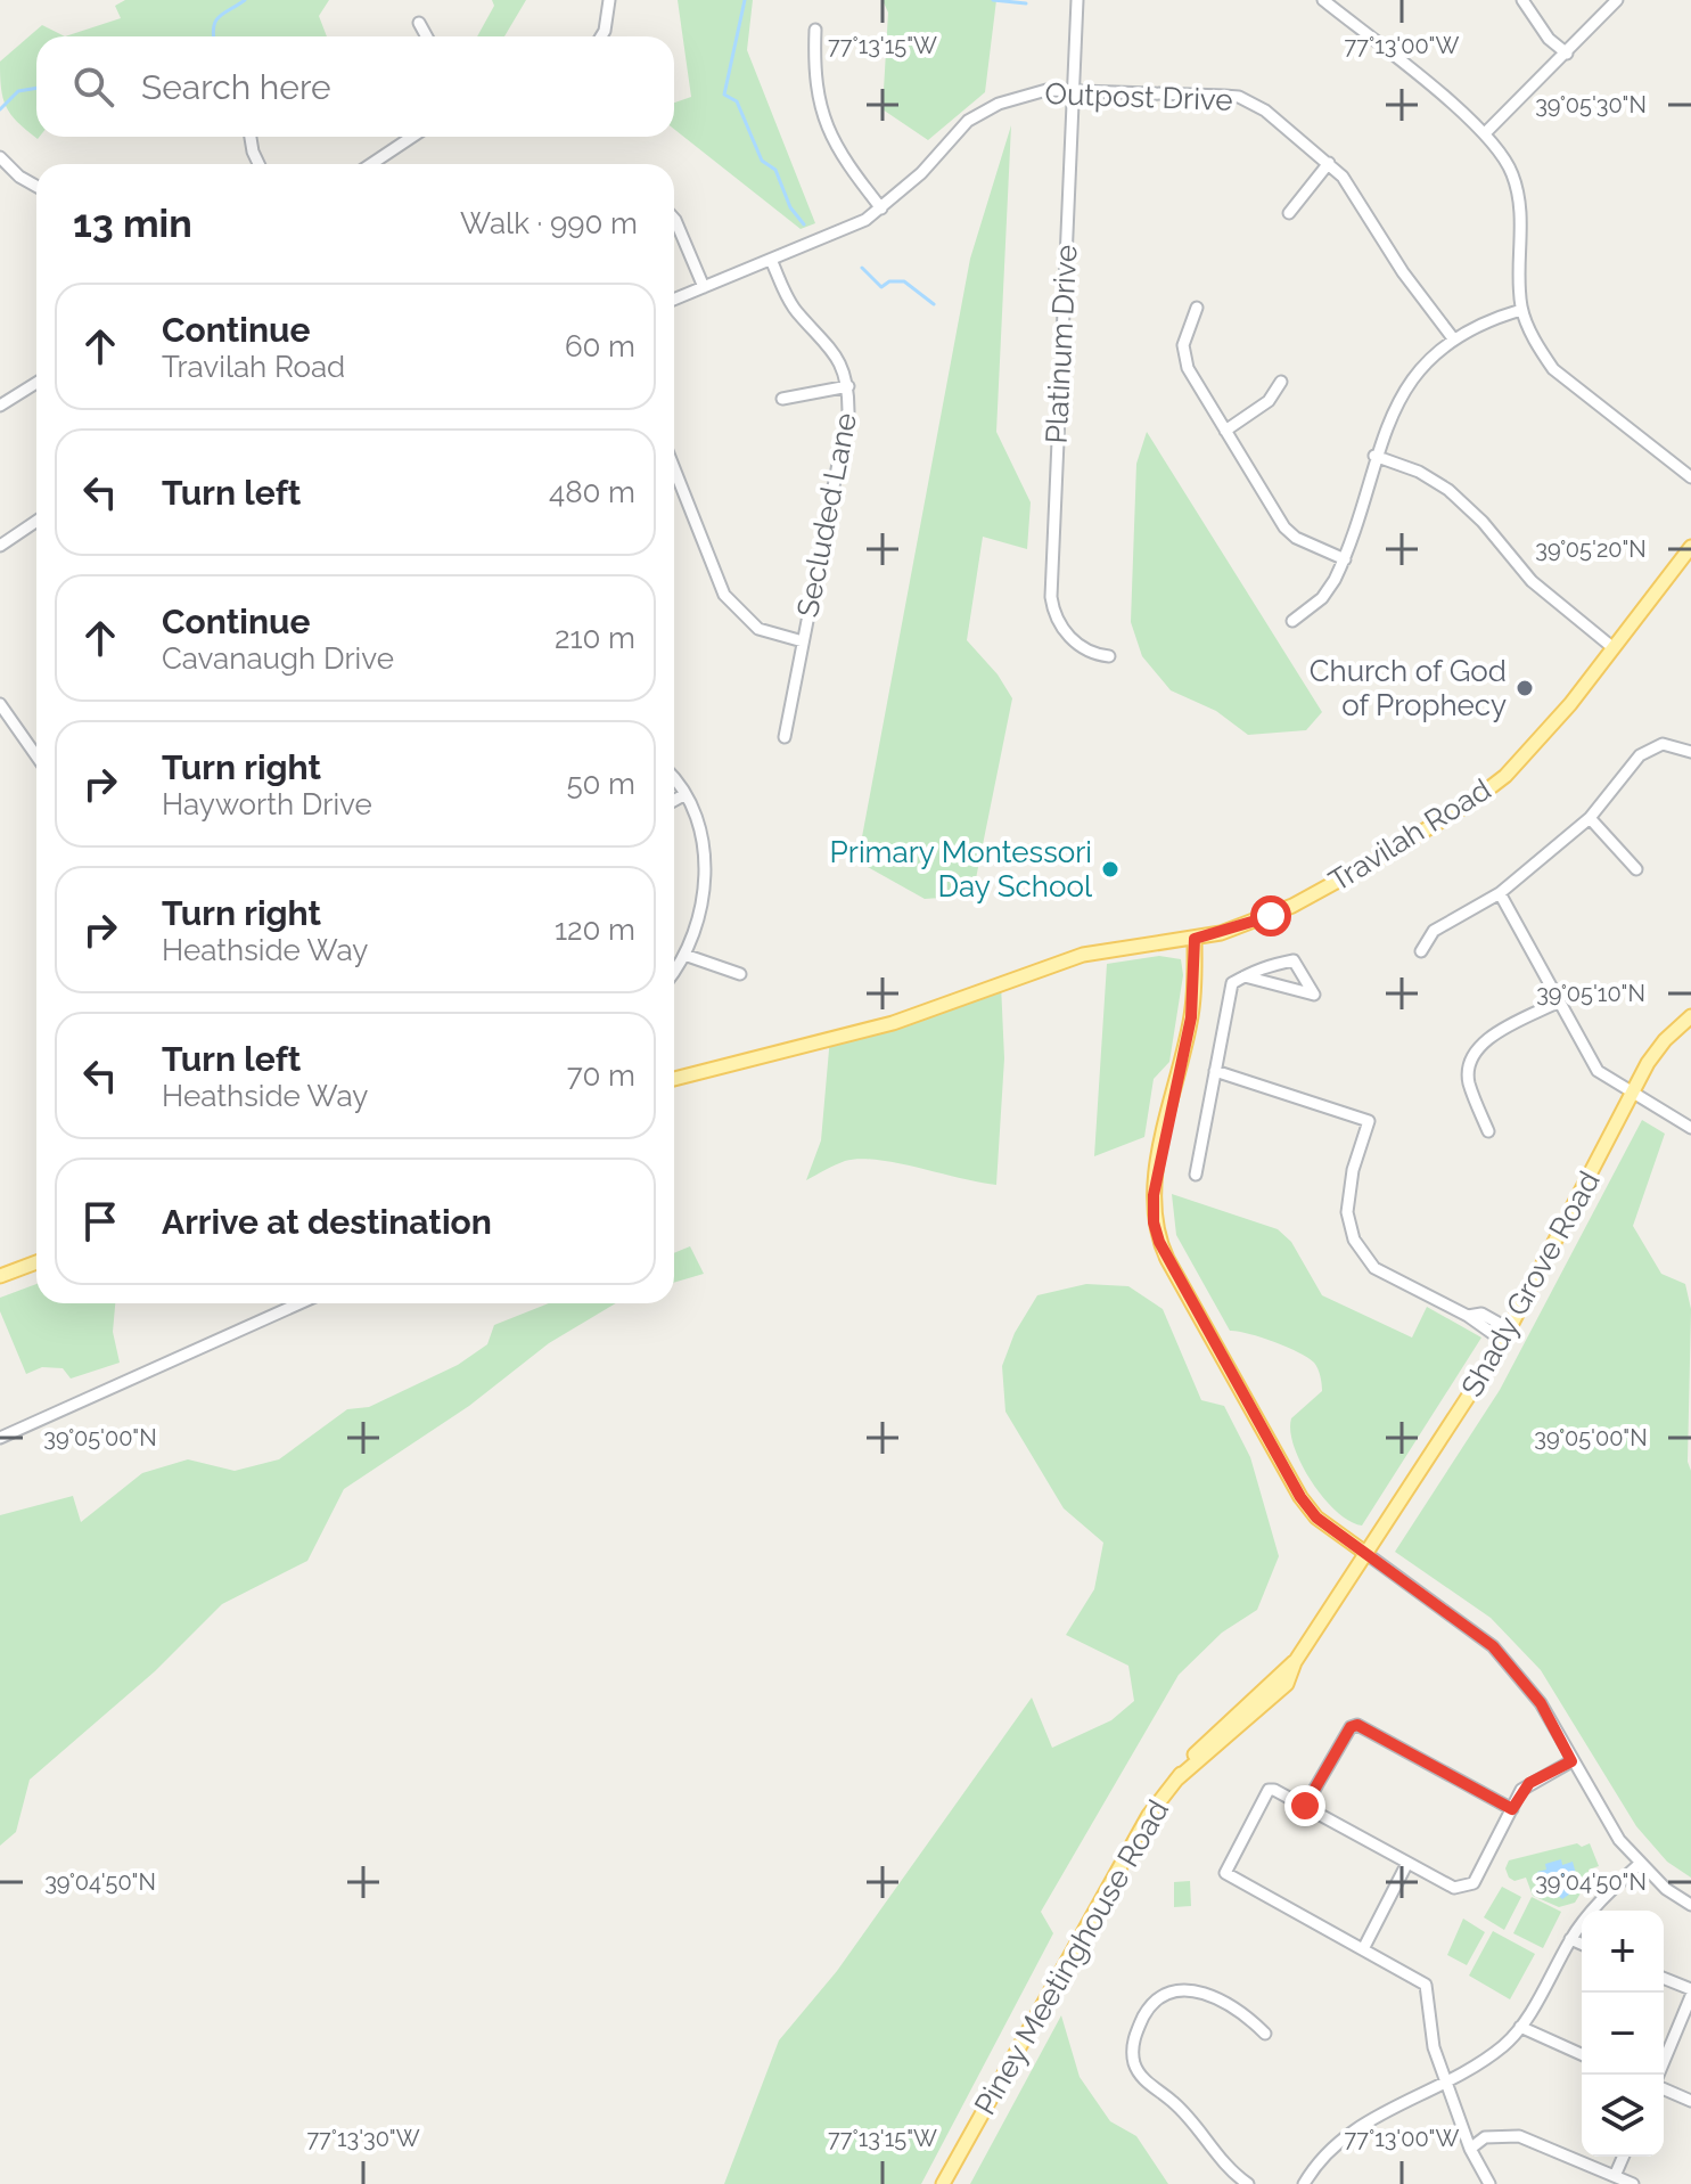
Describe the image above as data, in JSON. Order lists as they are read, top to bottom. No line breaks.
{"streets":{"main road":["Travilah Road","Shady Grove Road","Piney Meetinghouse Road"],"street":["Outpost Drive","Platinum Drive","Secluded Lane"]},"crossings":[["Outpost Drive","Platinum Drive"],["Outpost Drive","Secluded Lane"],["Shady Grove Road","Piney Meetinghouse Road"]],"places":["Church of God of Prophecy","Primary Montessori Day School"],"page":{"search":"Search here","heading":["13 min","Walk · 990 m"],"list":[["Continue","Travilah Road","60 m"],["Turn left","480 m"],["Continue","Cavanaugh Drive","210 m"],["Turn right","Hayworth Drive","50 m"],["Turn right","Heathside Way","120 m"],["Turn left","Heathside Way","70 m"],"Arrive at destination"],"map_buttons":["+","−"]},"coordinates":["77°13'15\"W","77°13'00\"W","39°05'30\"N","39°05'20\"N","39°05'10\"N","39°05'00\"N","39°04'50\"N","77°13'30\"W"]}
